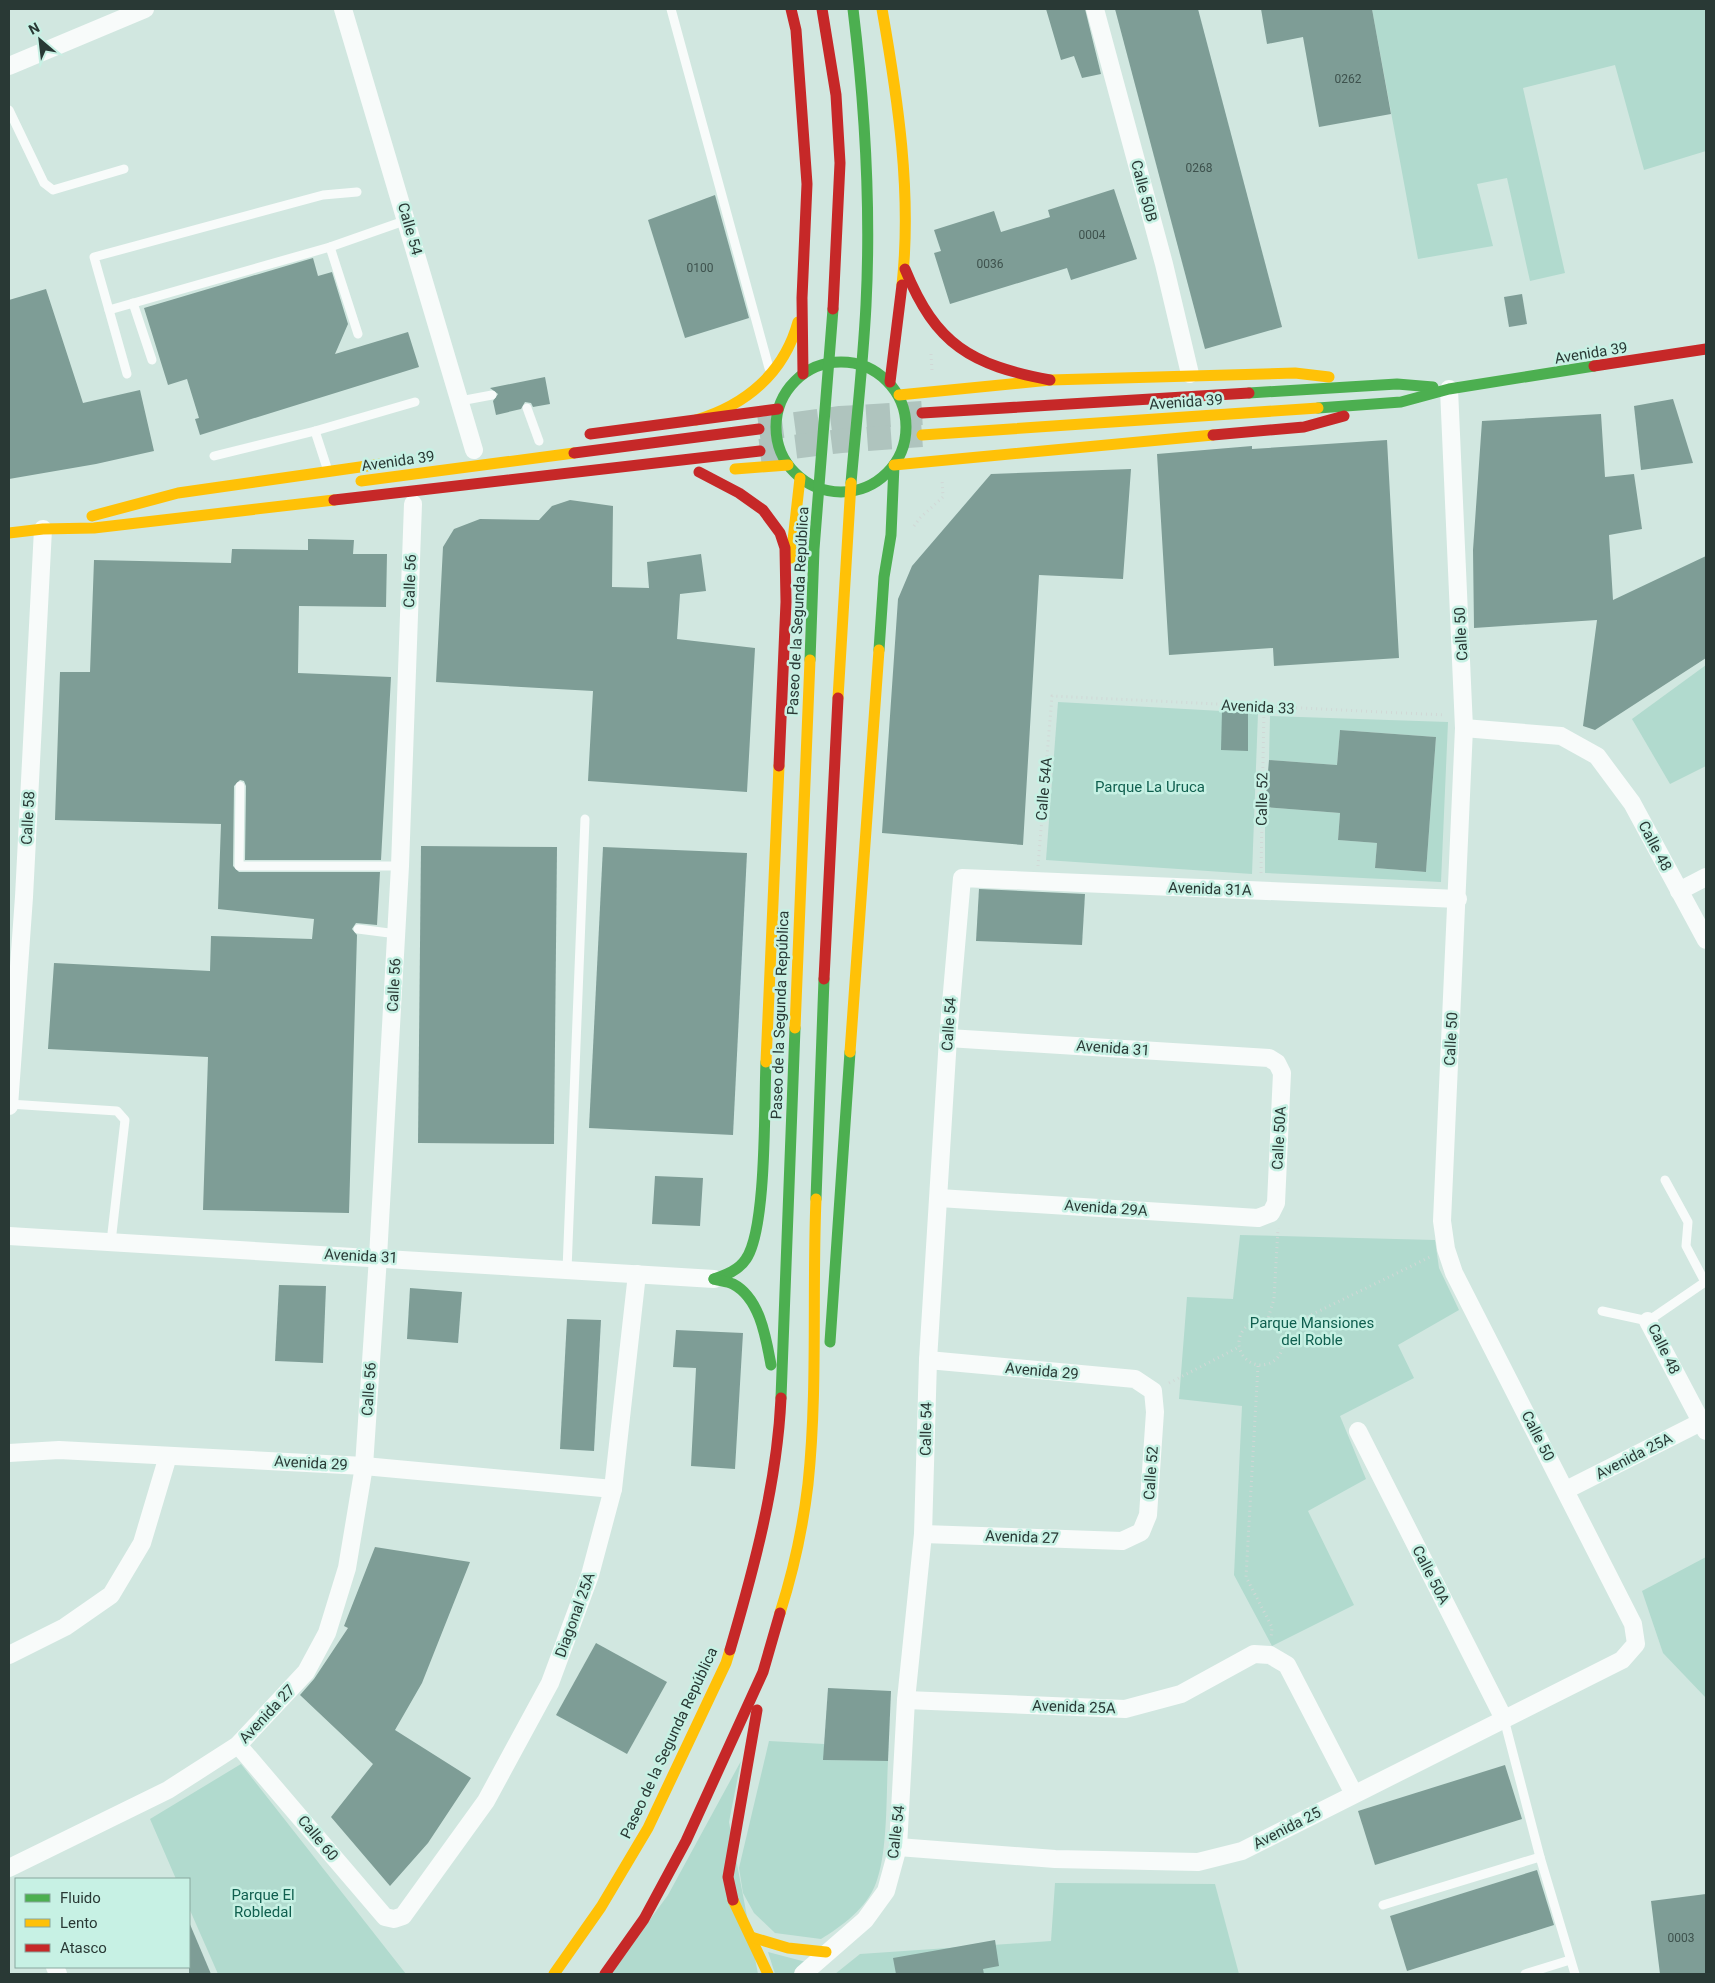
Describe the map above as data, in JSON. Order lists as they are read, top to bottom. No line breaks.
{"streets":{"main road":["Avenida 39","Paseo de la Segunda República"],"street":["Calle 50B","Calle 54","Calle 56","Calle 50","Calle 52","Calle 58","Calle 48","Avenida 31A","Avenida 31","Calle 50A","Avenida 29A","Avenida 29","Avenida 25A","Avenida 27","Diagonal 25A","Avenida 25","Calle 60"],"path":["Avenida 33","Calle 54A"]},"crossings":[["Calle 54","Avenida 31A"],["Calle 54","Avenida 31"],["Calle 54","Avenida 29A"],["Calle 54","Avenida 29"],["Calle 54","Avenida 25A"],["Calle 54","Avenida 27"],["Calle 54","Avenida 25"],["Avenida 39","Calle 50"],["Avenida 39","Calle 58"],["Calle 56","Avenida 31"],["Calle 56","Avenida 29"],["Calle 56","Avenida 27"],["Calle 50","Avenida 33"],["Calle 50","Calle 48"],["Calle 50","Avenida 31A"],["Calle 50","Avenida 25A"],["Calle 50","Avenida 25"],["Avenida 33","Calle 54A"],["Avenida 33","Calle 52"],["Avenida 33","Calle 48"],["Calle 54A","Avenida 31A"],["Calle 52","Avenida 31A"],["Calle 52","Avenida 29"],["Calle 52","Avenida 27"],["Calle 48","Avenida 25A"],["Avenida 31","Calle 50A"],["Avenida 31","Diagonal 25A"],["Calle 50A","Avenida 29A"],["Calle 50A","Avenida 25"],["Avenida 29","Avenida 27"],["Avenida 29","Diagonal 25A"],["Avenida 27","Calle 60"],["Diagonal 25A","Calle 60"]],"parks":["Parque La Uruca","Parque Mansiones del Roble","Parque El Robledal"],"house_numbers":["0262","0268","0004","0036","0100","0003"],"legend":["Fluido","Lento","Atasco"],"north":"top left"}
